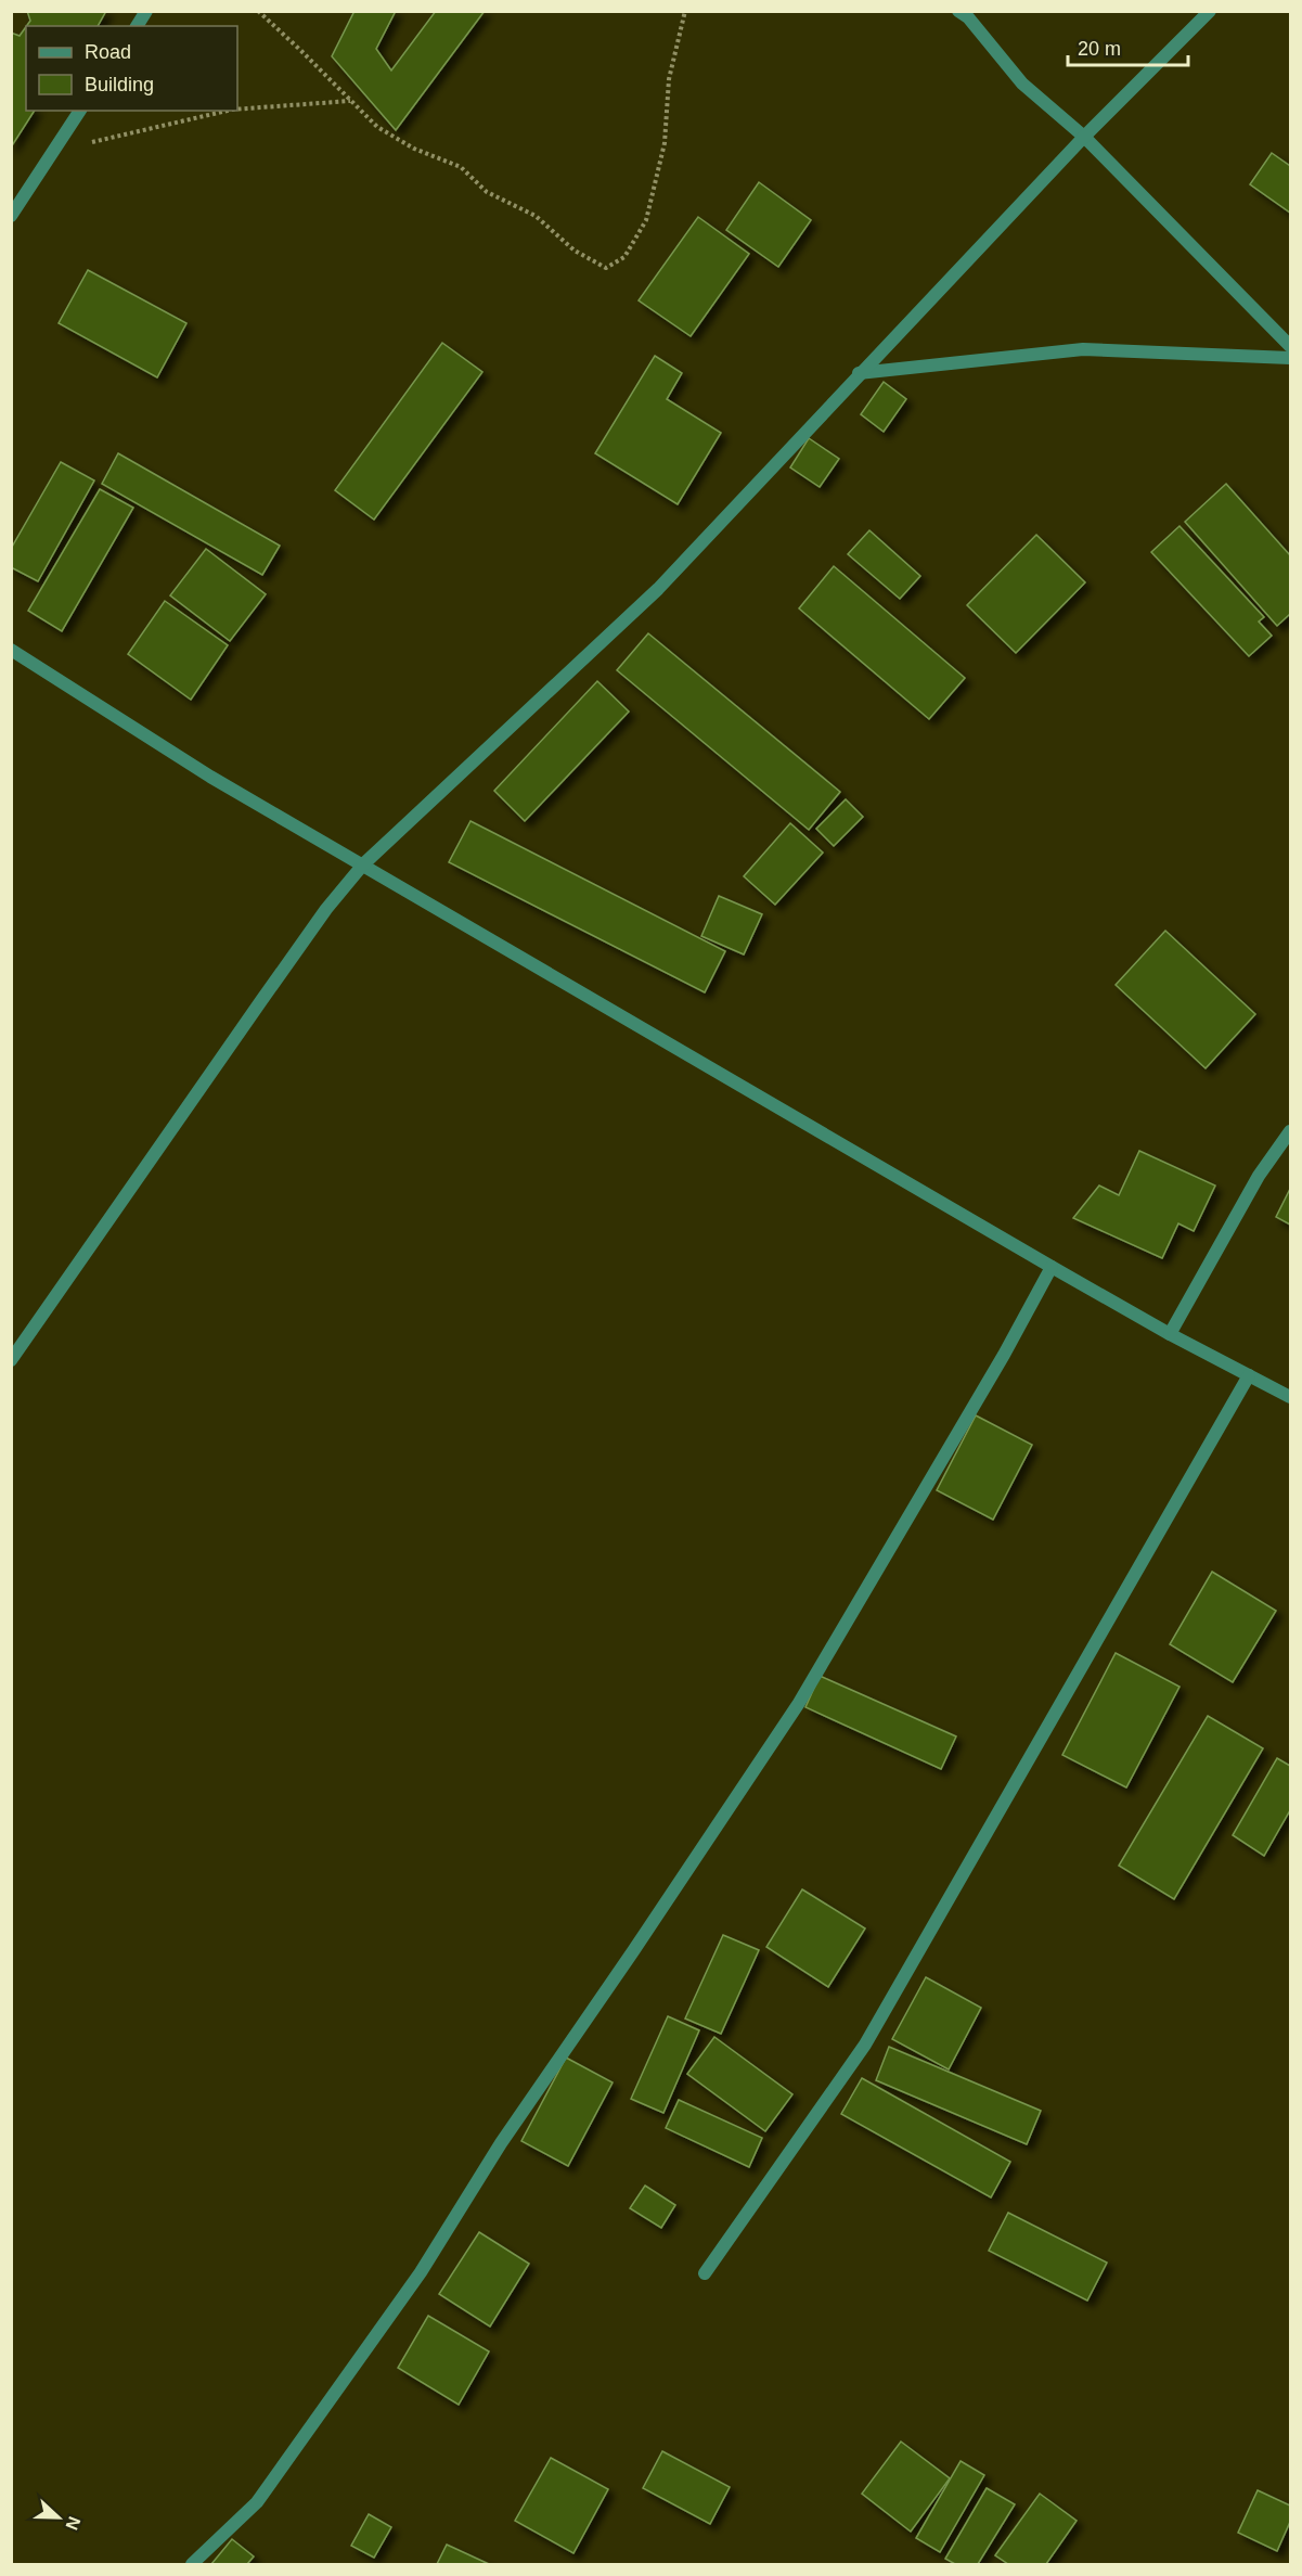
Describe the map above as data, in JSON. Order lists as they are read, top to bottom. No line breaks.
{"legend":["Road","Building"],"scale_bar":"20 m","north":"right"}
